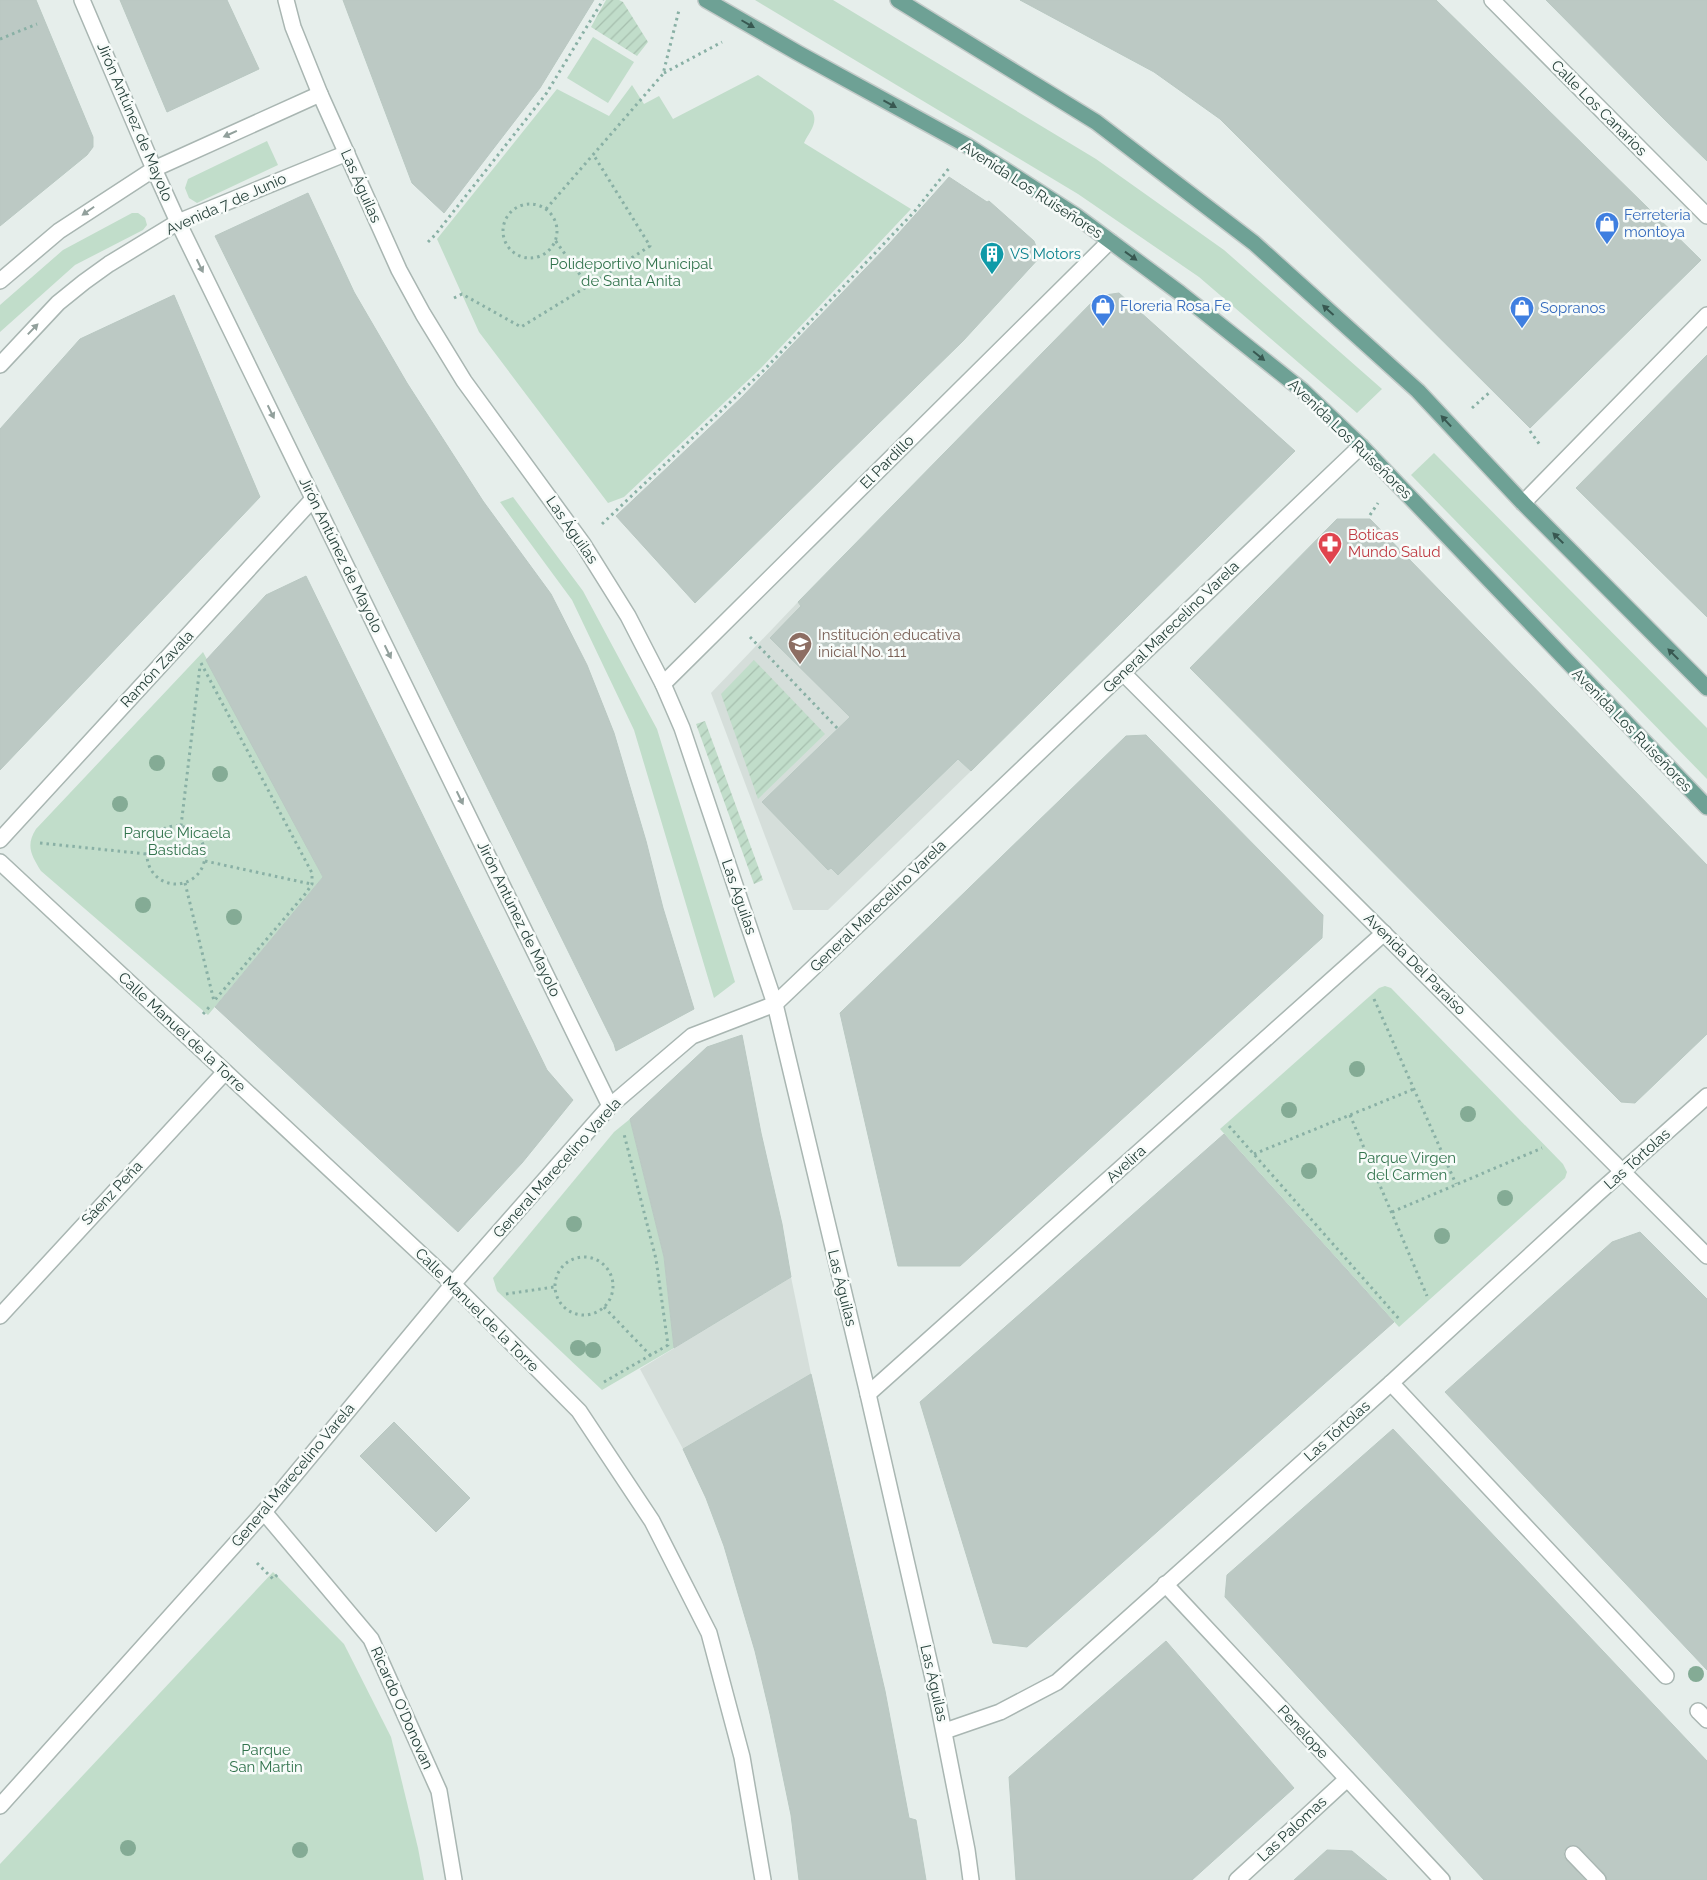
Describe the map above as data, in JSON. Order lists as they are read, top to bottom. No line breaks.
{"streets":{"main road":["Avenida Los Ruiseñores"],"street":["Calle Los Canarios","Jirón Antúnez de Mayolo","Las Águilas","Avenida 7 de Junio","El Pardillo","General Marecelino Varela","Ramón Zavala","Avenida Del Paraiso","Calle Manuel de la Torre","Las Tórtolas","Avelira","Sáenz Peña","Ricardo O'Donovan","Penelope","Las Palomas"]},"crossings":[["Jirón Antúnez de Mayolo","Avenida 7 de Junio"],["Jirón Antúnez de Mayolo","General Marecelino Varela"],["Jirón Antúnez de Mayolo","Ramón Zavala"],["Las Águilas","Avenida 7 de Junio"],["Las Águilas","El Pardillo"],["Las Águilas","General Marecelino Varela"],["Las Águilas","Las Tórtolas"],["Las Águilas","Avelira"],["Avenida Los Ruiseñores","El Pardillo"],["Avenida Los Ruiseñores","General Marecelino Varela"],["General Marecelino Varela","Avenida Del Paraiso"],["General Marecelino Varela","Calle Manuel de la Torre"],["General Marecelino Varela","Ricardo O'Donovan"],["Avenida Del Paraiso","Las Tórtolas"],["Avenida Del Paraiso","Avelira"],["Calle Manuel de la Torre","Sáenz Peña"],["Las Tórtolas","Penelope"],["Penelope","Las Palomas"]],"one_way":["Jirón Antúnez de Mayolo"],"parks":["Polideportivo Municipal de Santa Anita","Parque Micaela Bastidas","Parque Virgen del Carmen","Parque San Martin"],"places":{"shop":["Ferreteria montoya","Floreria Rosa Fe","Sopranos"],"building":["VS Motors"],"pharmacy":["Boticas Mundo Salud"],"school or university":["Institución educativa inicial No. 111"]}}
